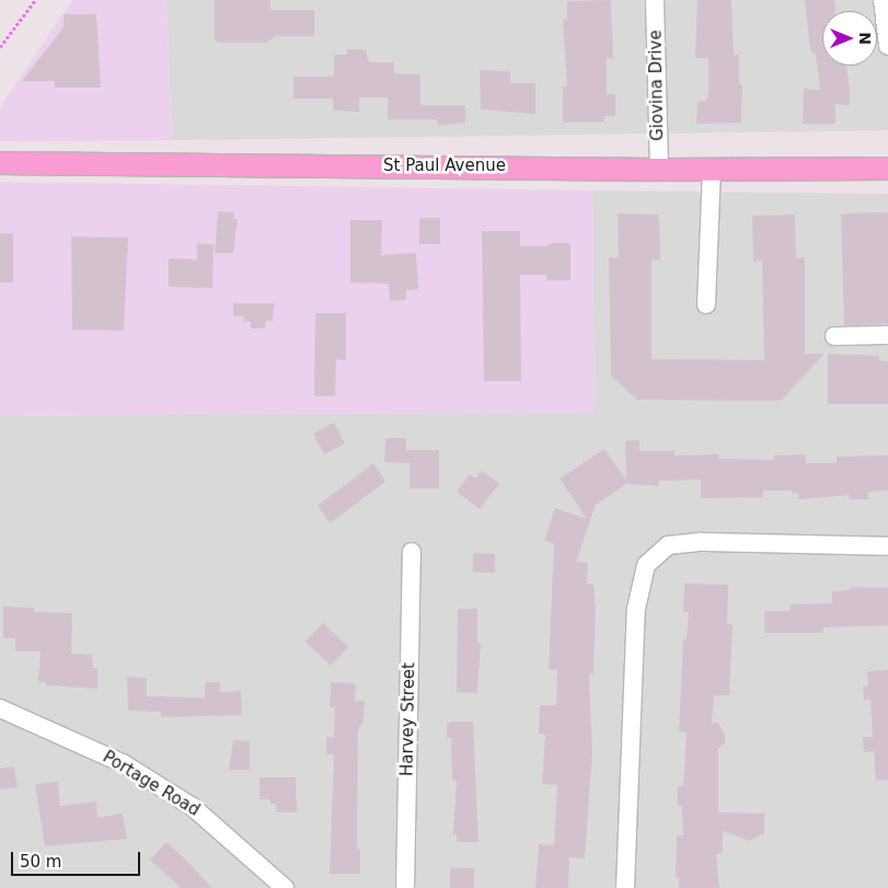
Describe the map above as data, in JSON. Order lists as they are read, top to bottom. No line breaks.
{"streets":{"main road":["St Paul Avenue"],"street":["Giovina Drive","Harvey Street","Portage Road"]},"crossings":[["Giovina Drive","St Paul Avenue"]],"scale_bar":"50 m","north":"right"}
